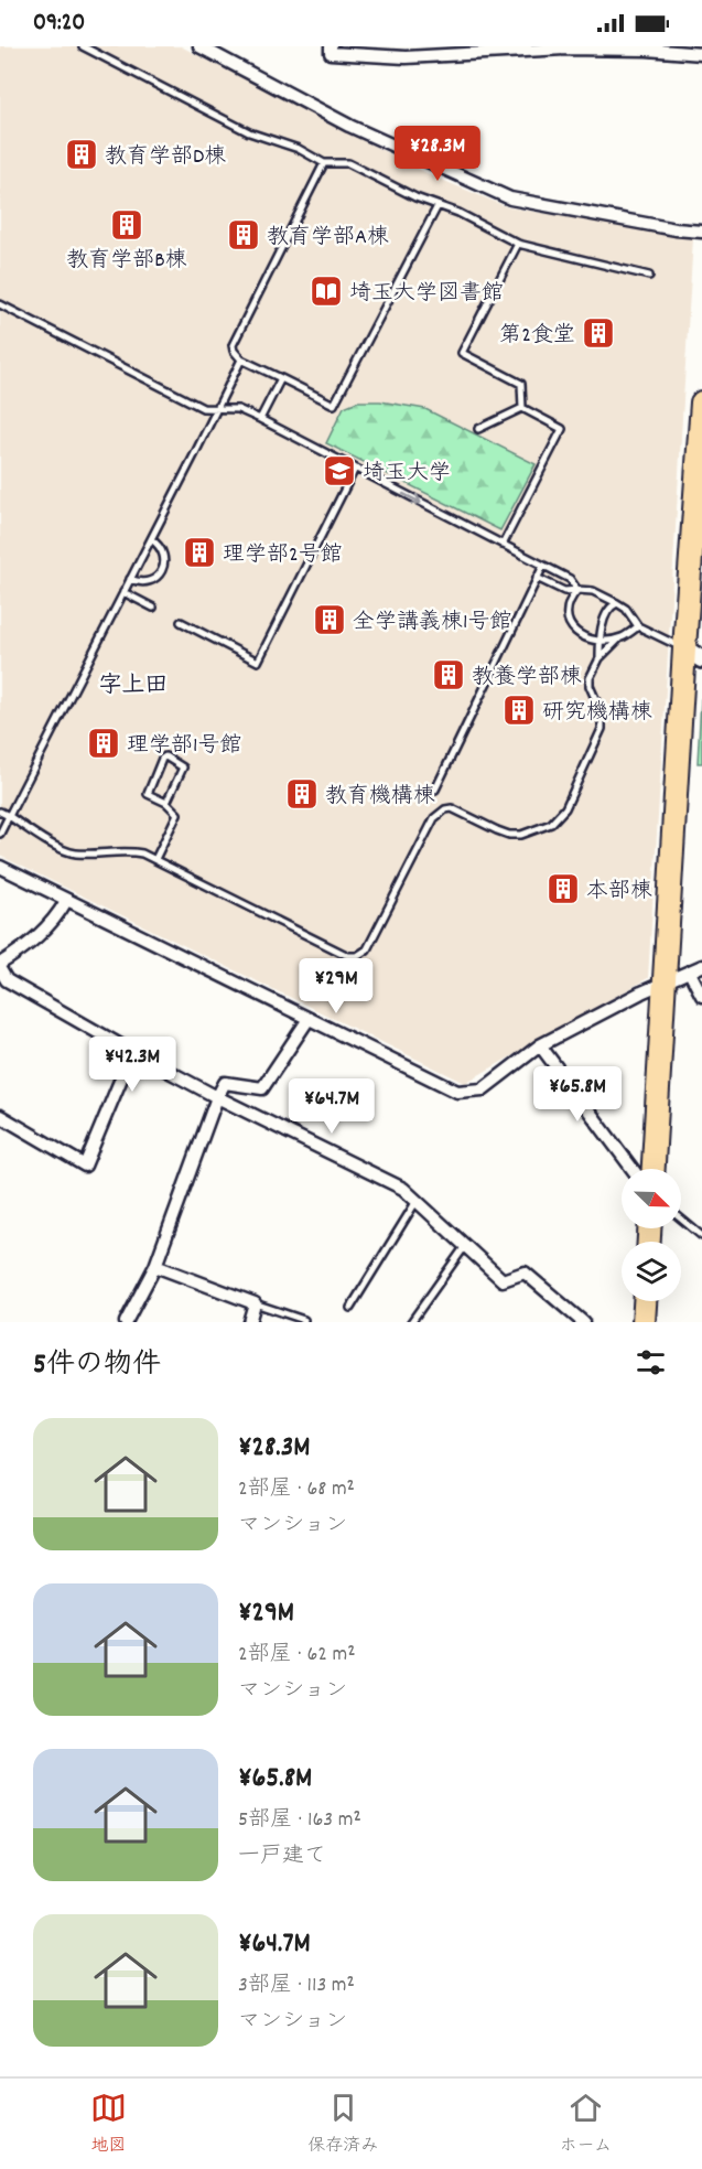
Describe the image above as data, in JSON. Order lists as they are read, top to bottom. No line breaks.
{"districts":["字上田"],"places":{"building":["教育学部D棟","教育学部B棟","教育学部A棟","第2食堂","理学部2号館","全学講義棟1号館","教養学部棟","研究機構棟","理学部1号館","教育機構棟","本部棟"],"library":["埼玉大学図書館"],"school or university":["埼玉大学"]},"north":"bottom right","page":{"status":"09:20","price":["¥28.3M","¥29M","¥42.3M","¥65.8M","¥64.7M"],"heading":"5件の物件","list":[{"name":"¥28.3M","note":"2部屋 · 68 m² · マンション"},{"name":"¥29M","note":"2部屋 · 62 m² · マンション"},{"name":"¥65.8M","note":"5部屋 · 163 m² · 一戸建て"},{"name":"¥64.7M","note":"3部屋 · 113 m² · マンション"}],"tabs":["地図","保存済み","ホーム"]}}
